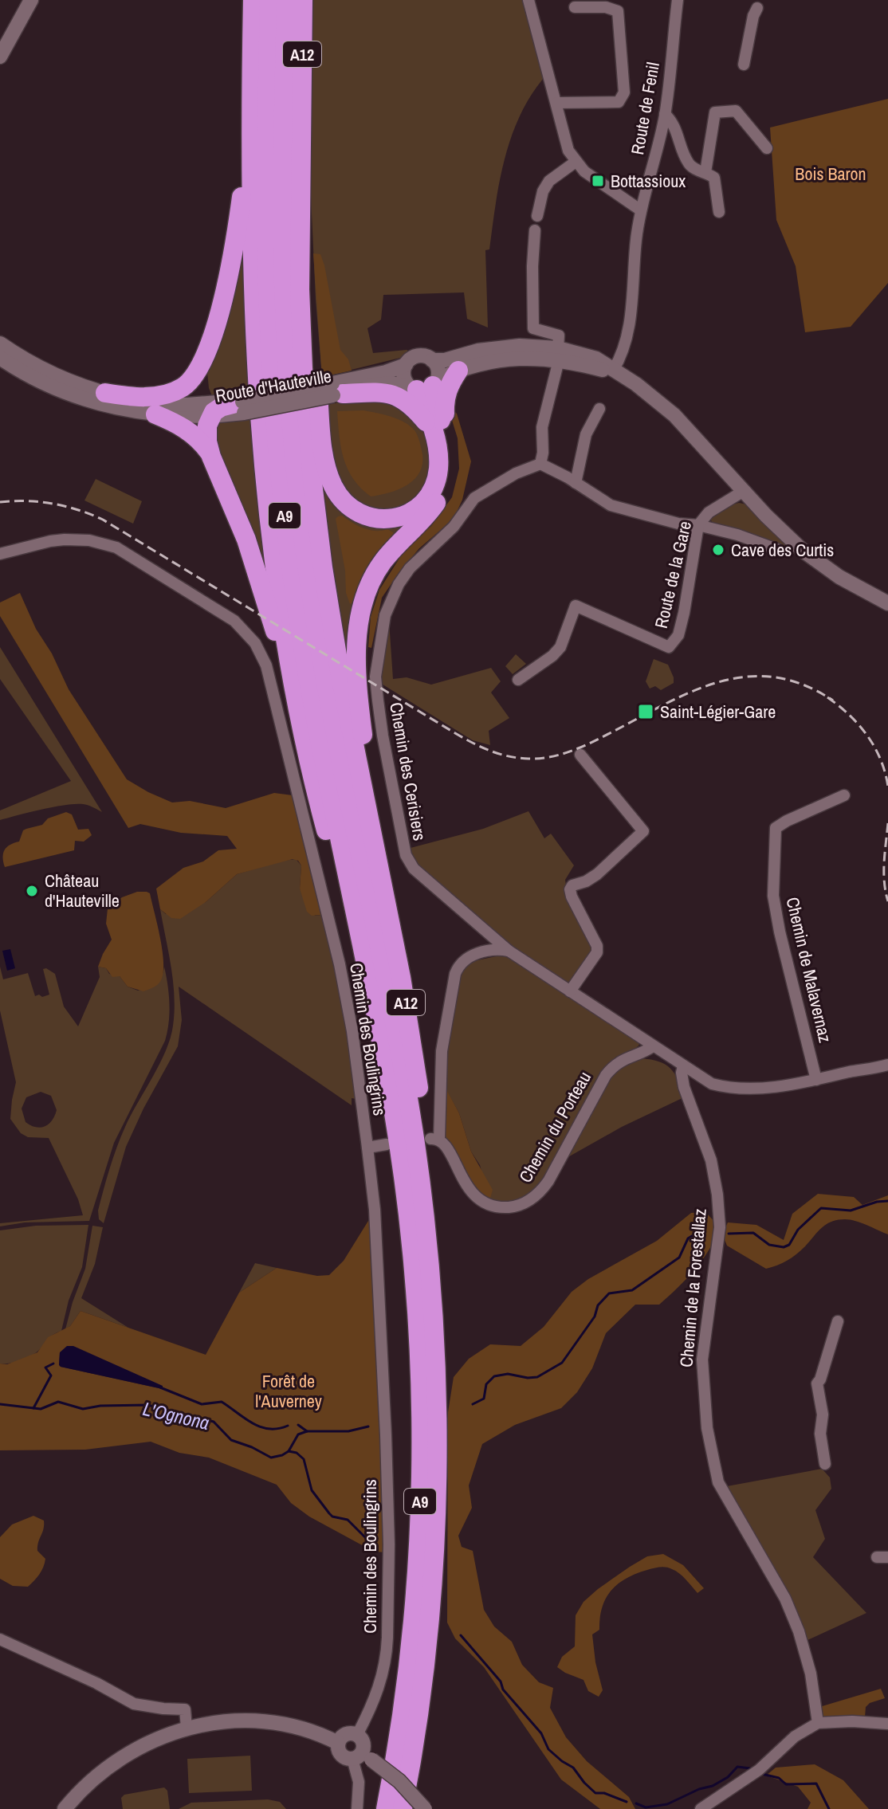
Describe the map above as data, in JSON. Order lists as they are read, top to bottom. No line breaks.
{"streets":{"highway":["A12","A9"],"main road":["Route d'Hauteville"],"street":["Route de Fenil","Route de la Gare","Chemin des Cerisiers","Chemin de Malavernaz","Chemin des Boulingrins","Chemin du Porteau","Chemin de la Forestallaz"]},"crossings":[["A12","A9"],["Route de Fenil","Route d'Hauteville"],["Chemin des Cerisiers","Chemin de Malavernaz"],["Chemin des Cerisiers","Chemin du Porteau"],["Chemin des Cerisiers","Chemin de la Forestallaz"]],"water":["L'Ognona"],"parks":["Bois Baron","Forêt de l'Auverney"],"places":{"transit":["Bottassioux","Saint-Légier-Gare"],"other":["Cave des Curtis","Château d'Hauteville"]}}
